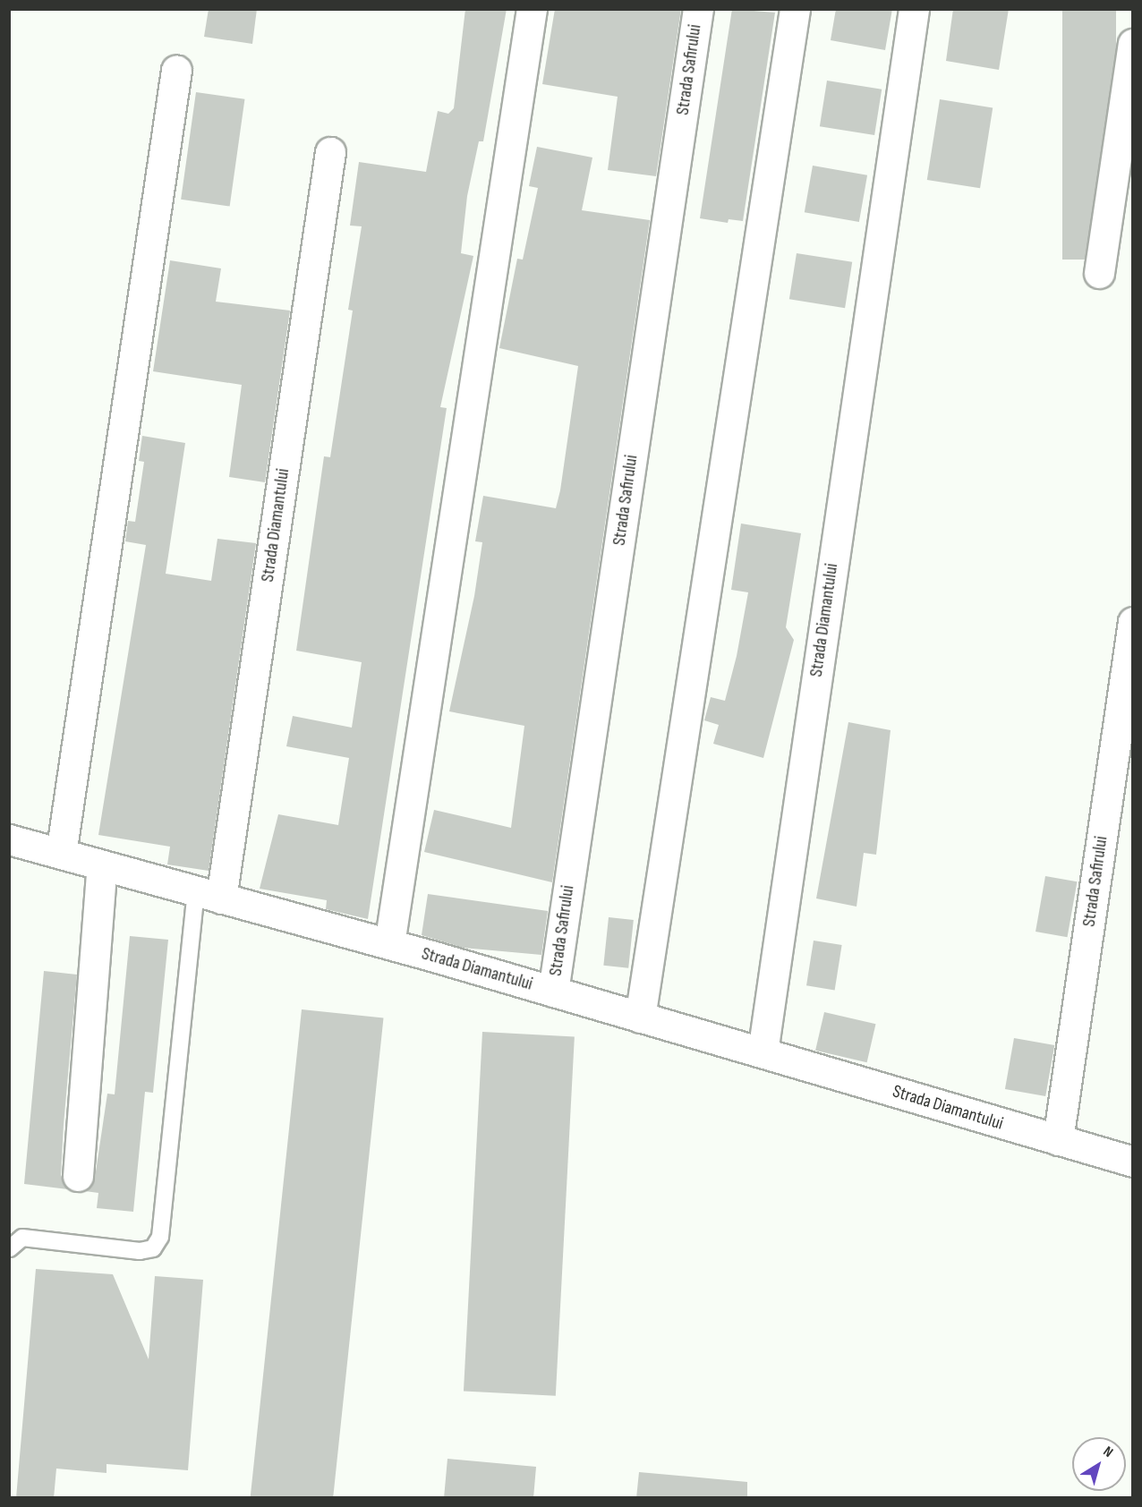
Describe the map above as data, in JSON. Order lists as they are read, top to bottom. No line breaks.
{"streets":{"street":["Strada Safirului","Strada Diamantului"]},"crossings":[["Strada Safirului","Strada Diamantului"]],"north":"top right"}
